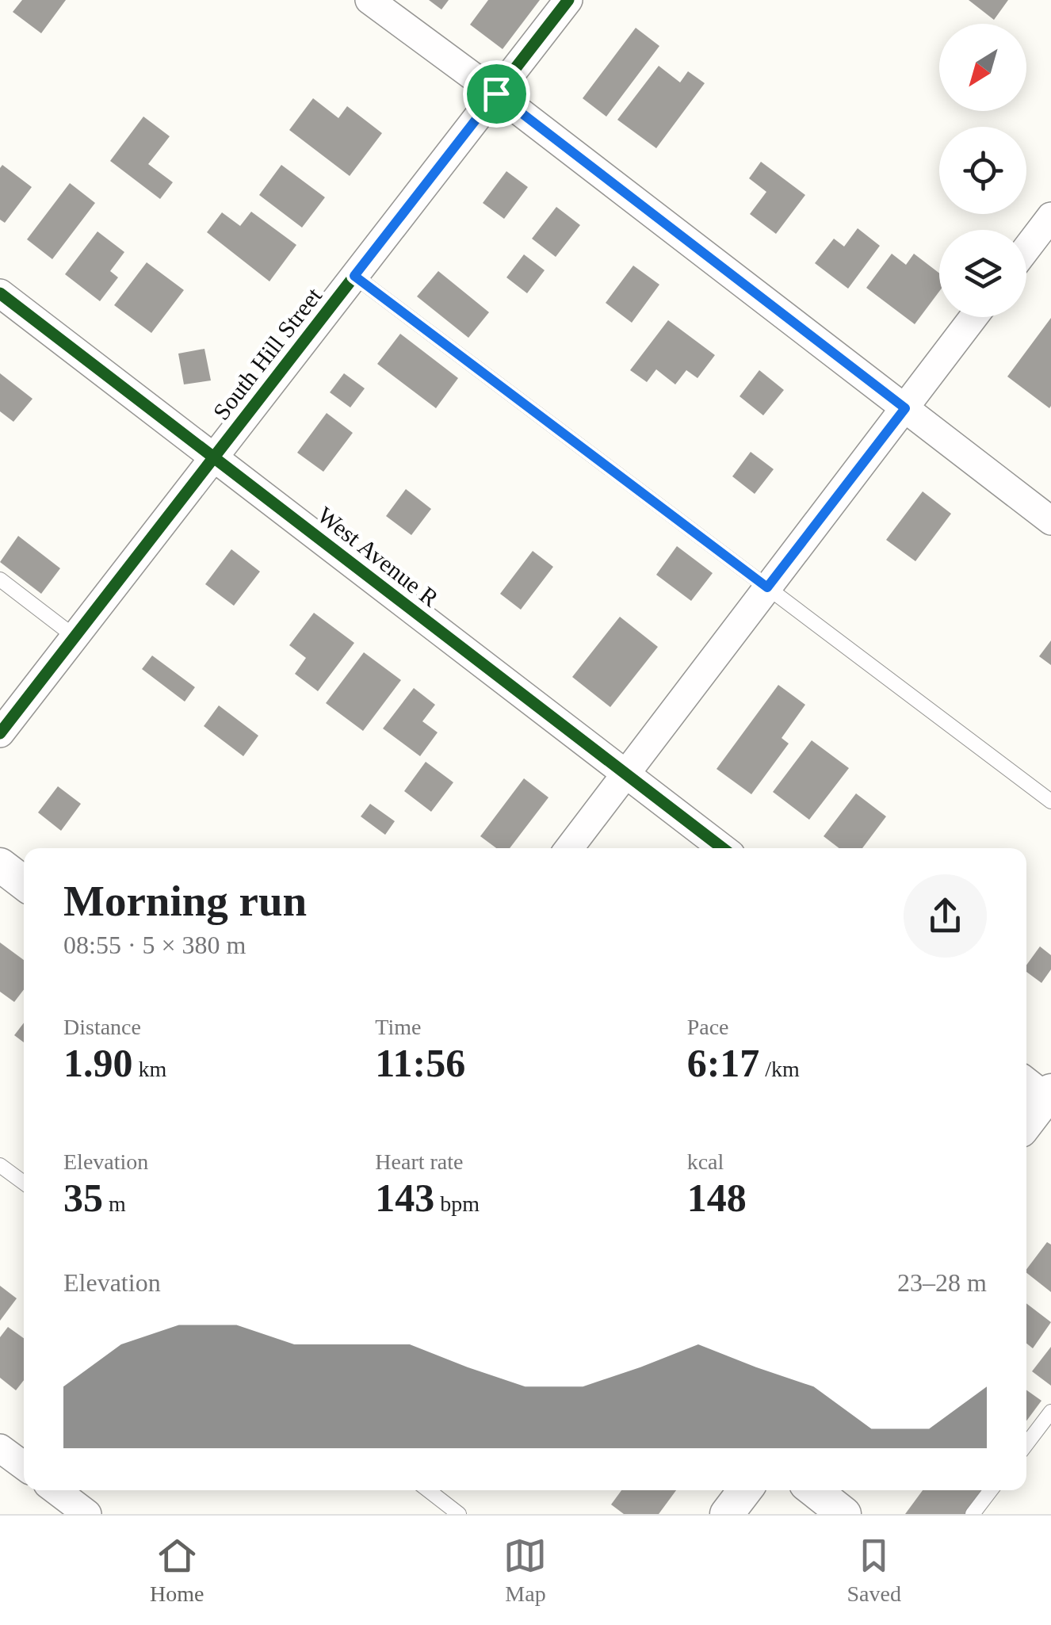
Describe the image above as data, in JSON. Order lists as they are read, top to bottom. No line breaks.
{"streets":{"street":["South Hill Street","West Avenue R"]},"crossings":[["South Hill Street","West Avenue R"]],"north":"bottom left","page":{"heading":["Morning run","08:55 · 5 × 380 m"],"stats":[["Distance","1.90 km"],["Time","11:56"],["Pace","6:17 /km"],["Elevation","35 m"],["Heart rate","143 bpm"],["kcal","148"]],"chart":["Elevation","23–28 m"],"tabs":["Home","Map","Saved"]}}
